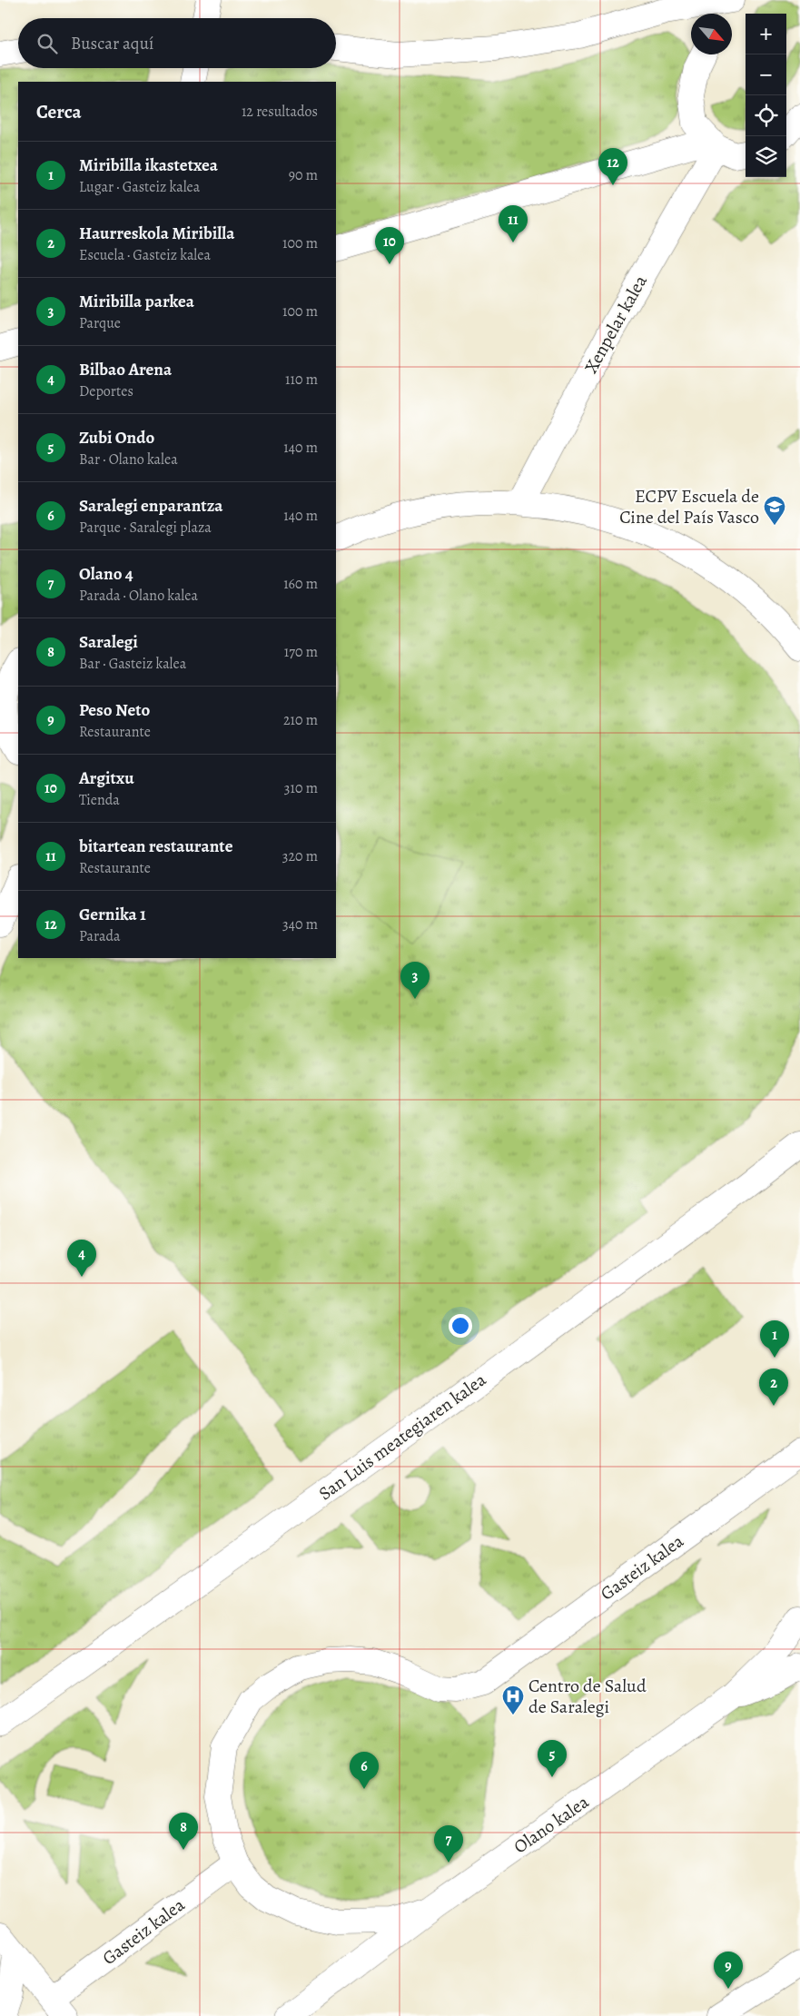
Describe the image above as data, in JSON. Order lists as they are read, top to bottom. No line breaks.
{"streets":{"street":["Xenpelar kalea","San Luis meategiaren kalea","Gasteiz kalea","Olano kalea"]},"crossings":[["Gasteiz kalea","Olano kalea"]],"places":{"school or university":["ECPV Escuela de Cine del País Vasco"],"hospital":["Centro de Salud de Saralegi"]},"north":"bottom right","page":{"map_buttons":["+","−"],"search":"Buscar aquí","heading":["Cerca","12 resultados"],"list":[{"mark":"1","name":"Miribilla ikastetxea","note":"Lugar · Gasteiz kalea","value":"90 m"},{"mark":"2","name":"Haurreskola Miribilla","note":"Escuela · Gasteiz kalea","value":"100 m"},{"mark":"3","name":"Miribilla parkea","note":"Parque","value":"100 m"},{"mark":"4","name":"Bilbao Arena","note":"Deportes","value":"110 m"},{"mark":"5","name":"Zubi Ondo","note":"Bar · Olano kalea","value":"140 m"},{"mark":"6","name":"Saralegi enparantza","note":"Parque · Saralegi plaza","value":"140 m"},{"mark":"7","name":"Olano 4","note":"Parada · Olano kalea","value":"160 m"},{"mark":"8","name":"Saralegi","note":"Bar · Gasteiz kalea","value":"170 m"},{"mark":"9","name":"Peso Neto","note":"Restaurante","value":"210 m"},{"mark":"10","name":"Argitxu","note":"Tienda","value":"310 m"},{"mark":"11","name":"bitartean restaurante","note":"Restaurante","value":"320 m"},{"mark":"12","name":"Gernika 1","note":"Parada","value":"340 m"}],"pins":["12","11","10","3","4","1","2","5","6","8","7","9"]}}
